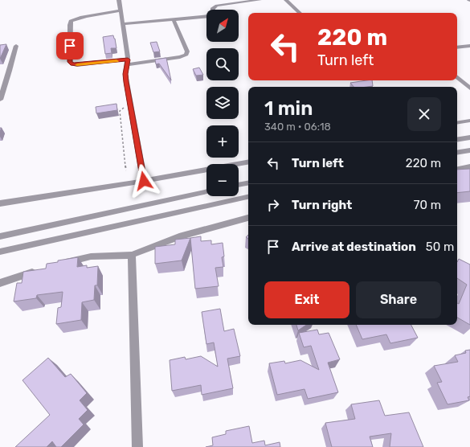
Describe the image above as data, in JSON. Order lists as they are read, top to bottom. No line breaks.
{"north":"top right","page":{"map_buttons":["+","−"],"turn":["220 m","Turn left"],"heading":["1 min","340 m · 06:18"],"list":[{"name":"Turn left","value":"220 m"},{"name":"Turn right","value":"70 m"},{"name":"Arrive at destination","value":"50 m"}],"buttons":["Exit","Share"]}}
